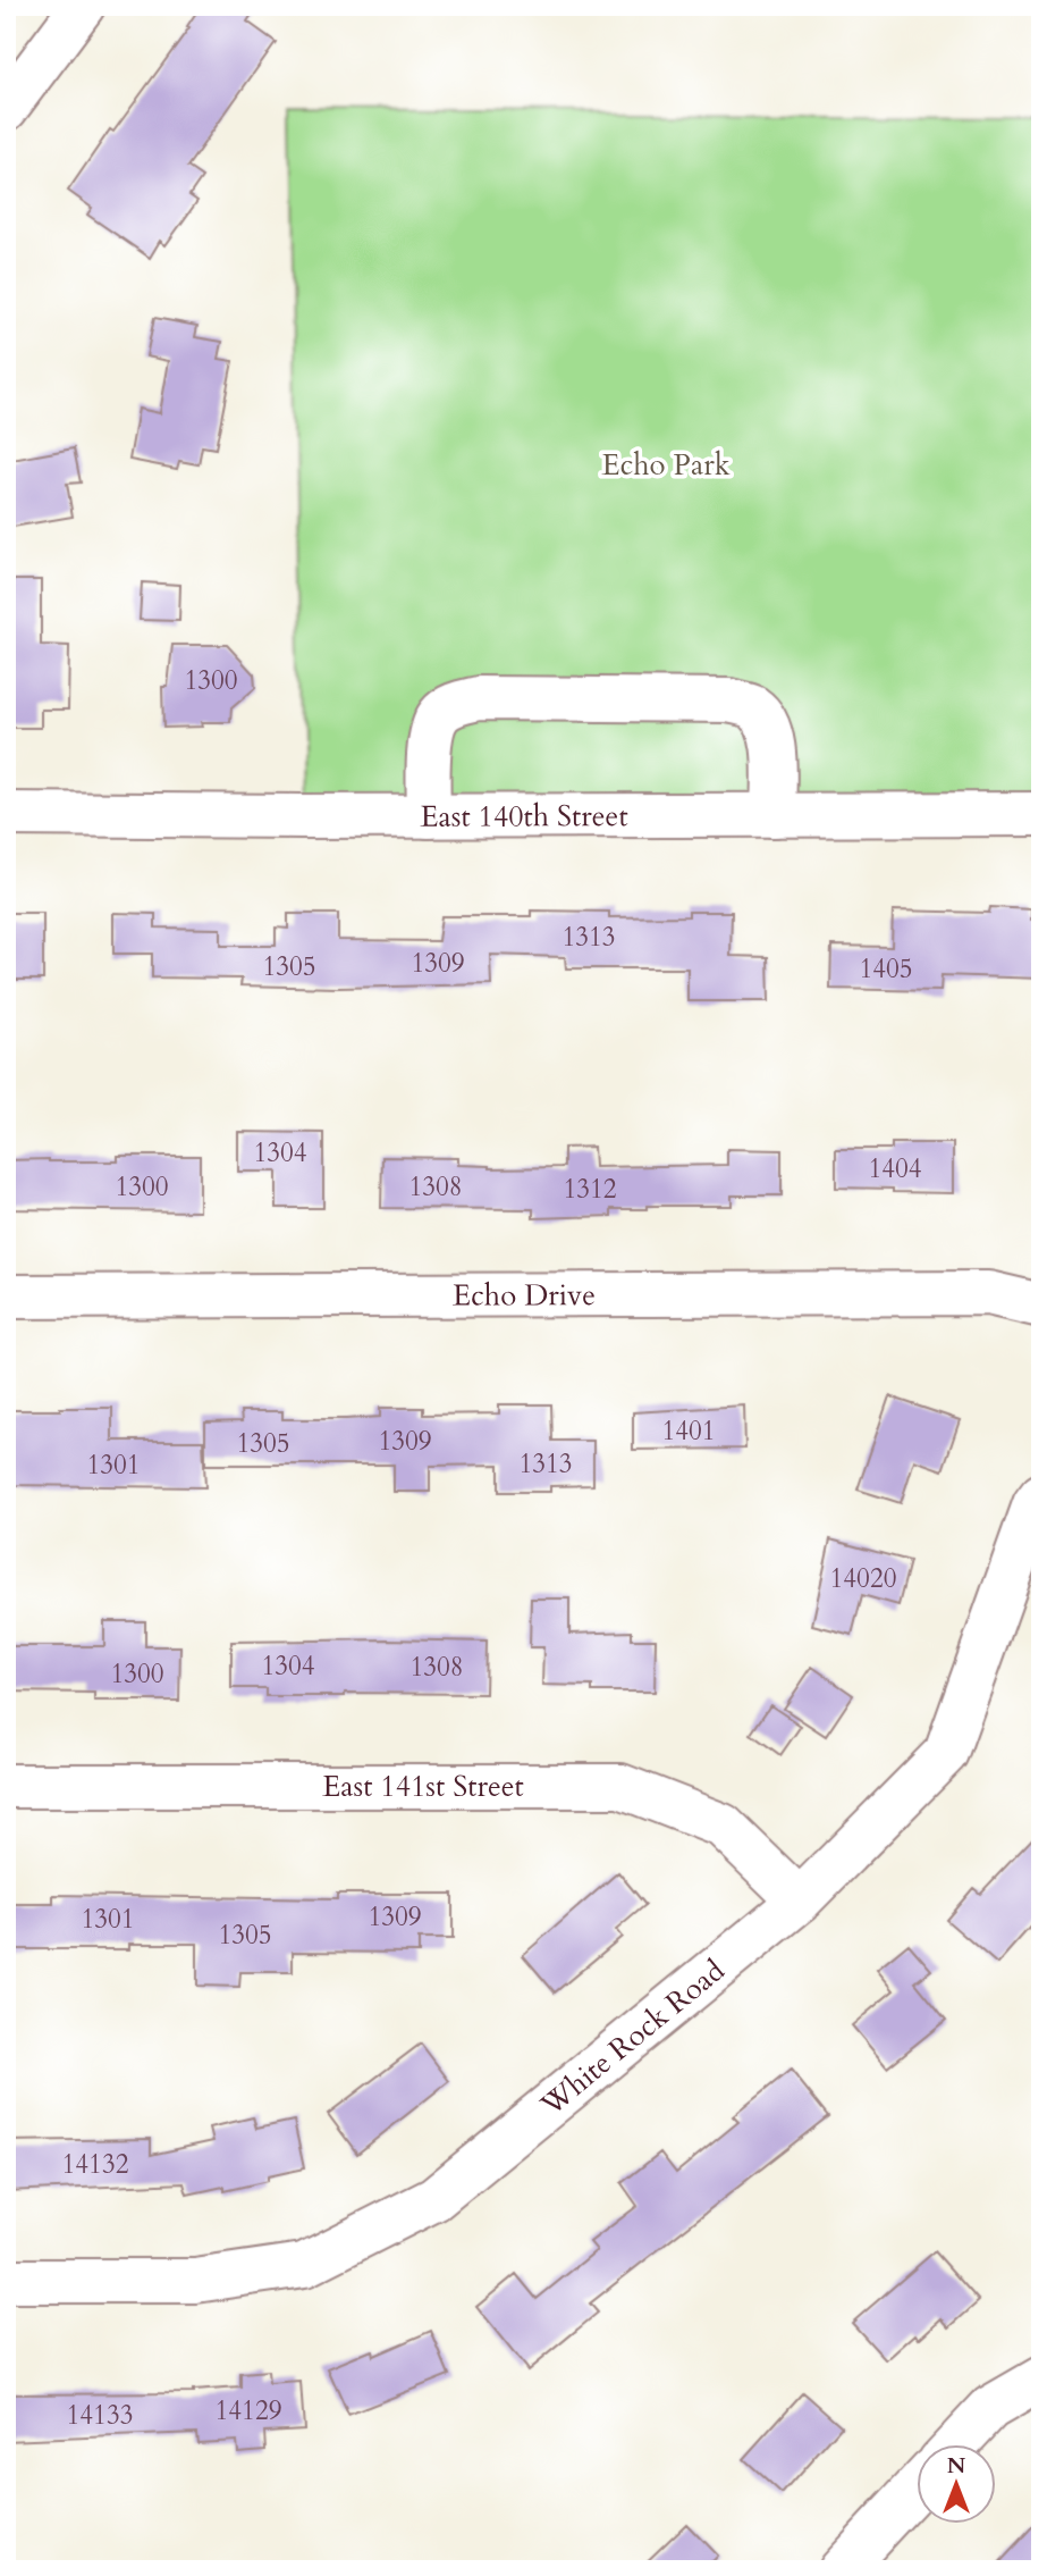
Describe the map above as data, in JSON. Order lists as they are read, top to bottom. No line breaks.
{"streets":{"street":["East 140th Street","Echo Drive","East 141st Street","White Rock Road"]},"crossings":[["East 141st Street","White Rock Road"]],"parks":["Echo Park"],"house_numbers":["1300","1313","1309","1305","1405","1304","1404","1300","1308","1312","1401","1309","1305","1313","1301","14020","1304","1308","1300","1309","1301","1305","14132","14129","14133"],"north":"top"}
